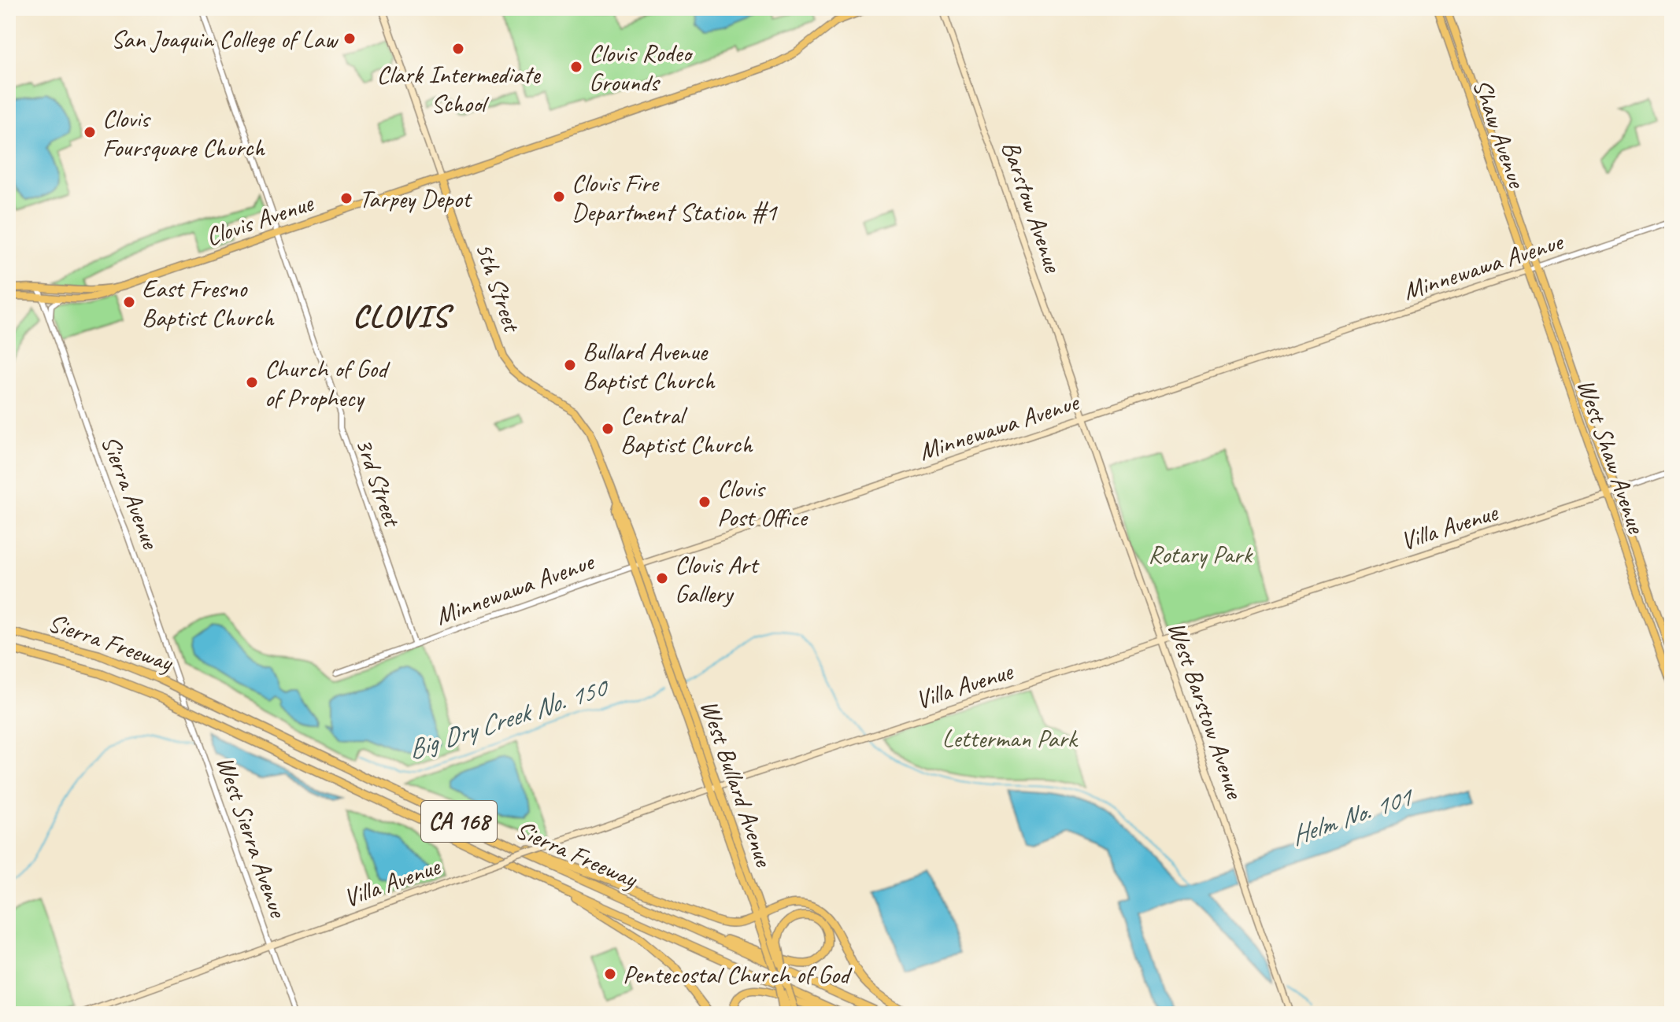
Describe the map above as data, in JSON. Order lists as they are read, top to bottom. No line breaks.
{"streets":{"highway":["Sierra Freeway","CA 168"],"main road":["Shaw Avenue","Barstow Avenue","Clovis Avenue","Minnewawa Avenue","5th Street","West Shaw Avenue","Villa Avenue","West Barstow Avenue","West Bullard Avenue"],"street":["3rd Street","Sierra Avenue","West Sierra Avenue"]},"crossings":[["Shaw Avenue","Minnewawa Avenue"],["Shaw Avenue","West Shaw Avenue"],["Barstow Avenue","Minnewawa Avenue"],["Barstow Avenue","West Barstow Avenue"],["Clovis Avenue","5th Street"],["Clovis Avenue","3rd Street"],["Clovis Avenue","Sierra Avenue"],["Minnewawa Avenue","5th Street"],["Minnewawa Avenue","West Shaw Avenue"],["Minnewawa Avenue","3rd Street"],["Minnewawa Avenue","West Barstow Avenue"],["Minnewawa Avenue","West Bullard Avenue"],["5th Street","West Bullard Avenue"],["West Shaw Avenue","Villa Avenue"],["Sierra Avenue","West Sierra Avenue"],["Villa Avenue","West Barstow Avenue"],["Villa Avenue","West Bullard Avenue"],["Villa Avenue","West Sierra Avenue"]],"districts":["CLOVIS"],"water":["Big Dry Creek No. 150","Helm No. 101"],"parks":["Rotary Park","Letterman Park"],"places":["San Joaquin College of Law","Clark Intermediate School","Clovis Rodeo Grounds","Clovis Foursquare Church","Clovis Fire Department Station #1","Tarpey Depot","East Fresno Baptist Church","Bullard Avenue Baptist Church","Church of God of Prophecy","Central Baptist Church","Clovis Post Office","Clovis Art Gallery","Pentecostal Church of God"]}
